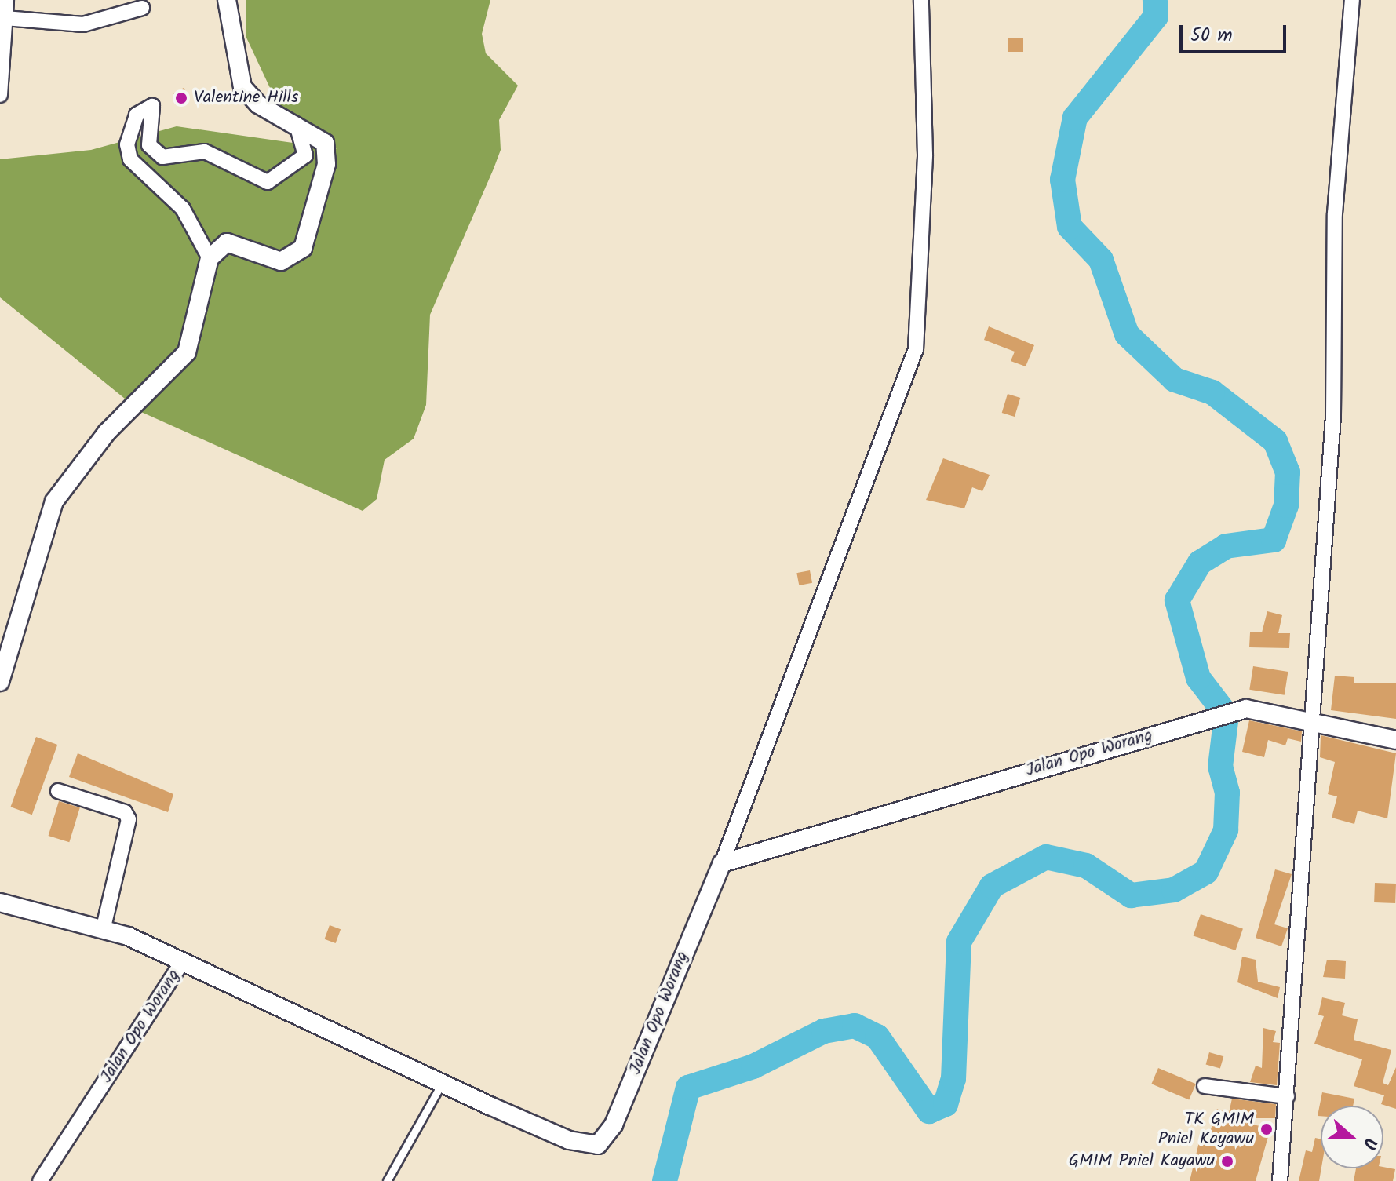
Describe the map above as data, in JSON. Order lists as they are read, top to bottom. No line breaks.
{"streets":{"street":["Jalan Opo Worang"]},"places":["Valentine Hills","TK GMIM Pniel Kayawu","GMIM Pniel Kayawu"],"scale_bar":"50 m","north":"right"}
